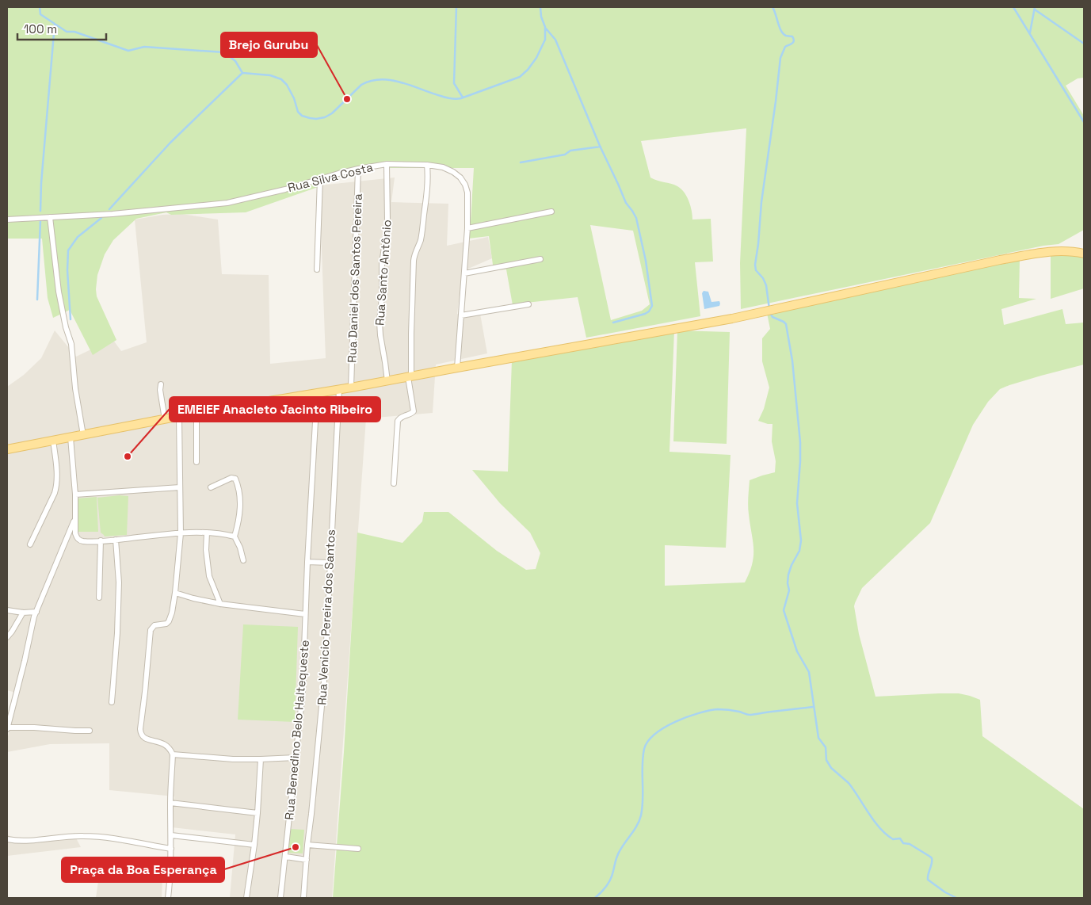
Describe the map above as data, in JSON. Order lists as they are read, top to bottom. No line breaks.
{"streets":{"street":["Rua Silva Costa","Rua Santo Antônio","Rua Daniel dos Santos Pereira","Rua Venicio Pereira dos Santos","Rua Benedino Belo Haltequeste"]},"crossings":[["Rua Silva Costa","Rua Santo Antônio"],["Rua Silva Costa","Rua Daniel dos Santos Pereira"]],"places":["Brejo Gurubu","EMEIEF Anacleto Jacinto Ribeiro","Praça da Boa Esperança"],"scale_bar":"100 m"}
